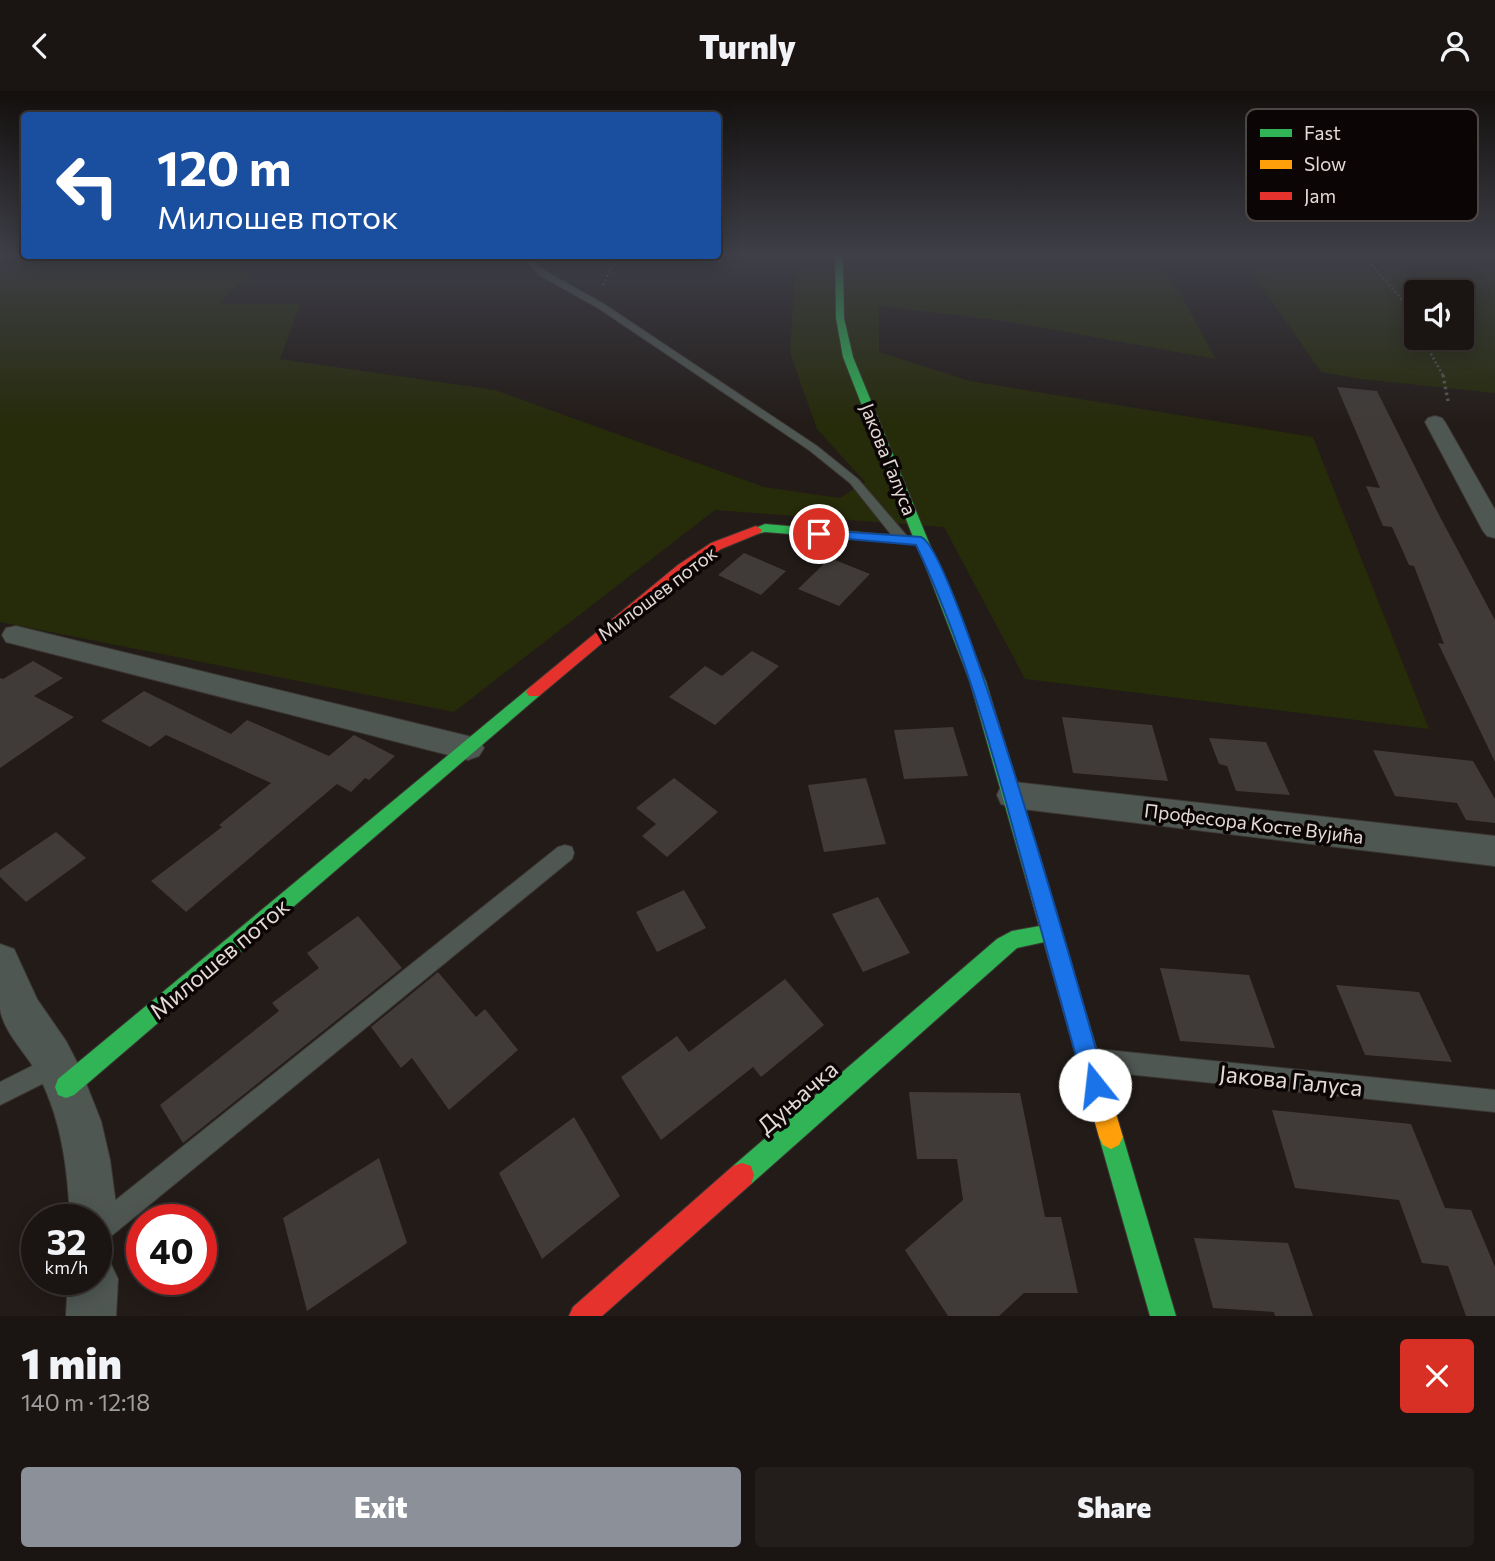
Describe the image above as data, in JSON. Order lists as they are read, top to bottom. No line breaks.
{"streets":{"street":["Јакова Галуса","Милошев поток","Професора Косте Вујића","Дуњачка"]},"crossings":[["Јакова Галуса","Милошев поток"],["Јакова Галуса","Професора Косте Вујића"],["Јакова Галуса","Дуњачка"]],"legend":["Fast","Slow","Jam"],"page":{"header":"Turnly","turn":["120 m","Милошев поток"],"speed":"32 km/h","limit":"40","heading":["1 min","140 m · 12:18"],"buttons":["Exit","Share"]}}
